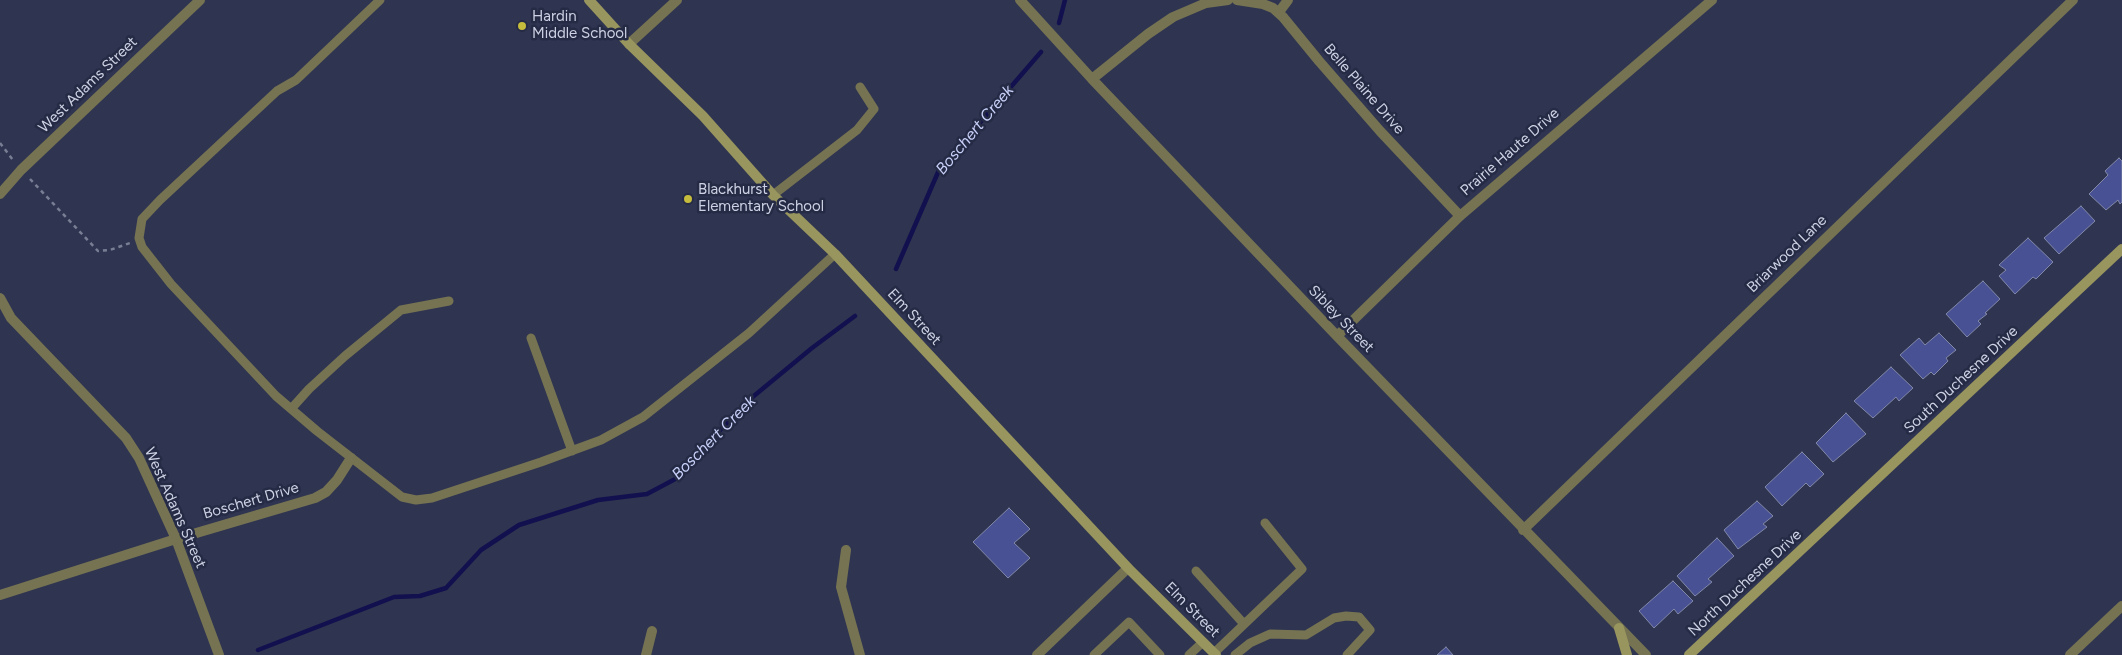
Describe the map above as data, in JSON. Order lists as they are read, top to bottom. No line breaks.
{"streets":{"main road":["Elm Street","South Duchesne Drive","North Duchesne Drive"],"street":["West Adams Street","Belle Plaine Drive","Prairie Haute Drive","Briarwood Lane","Sibley Street","Boschert Drive"]},"crossings":[["West Adams Street","Boschert Drive"],["Belle Plaine Drive","Prairie Haute Drive"],["Prairie Haute Drive","Sibley Street"],["Briarwood Lane","Sibley Street"],["South Duchesne Drive","North Duchesne Drive"]],"water":["Boschert Creek"],"places":["Hardin Middle School","Blackhurst Elementary School"]}
